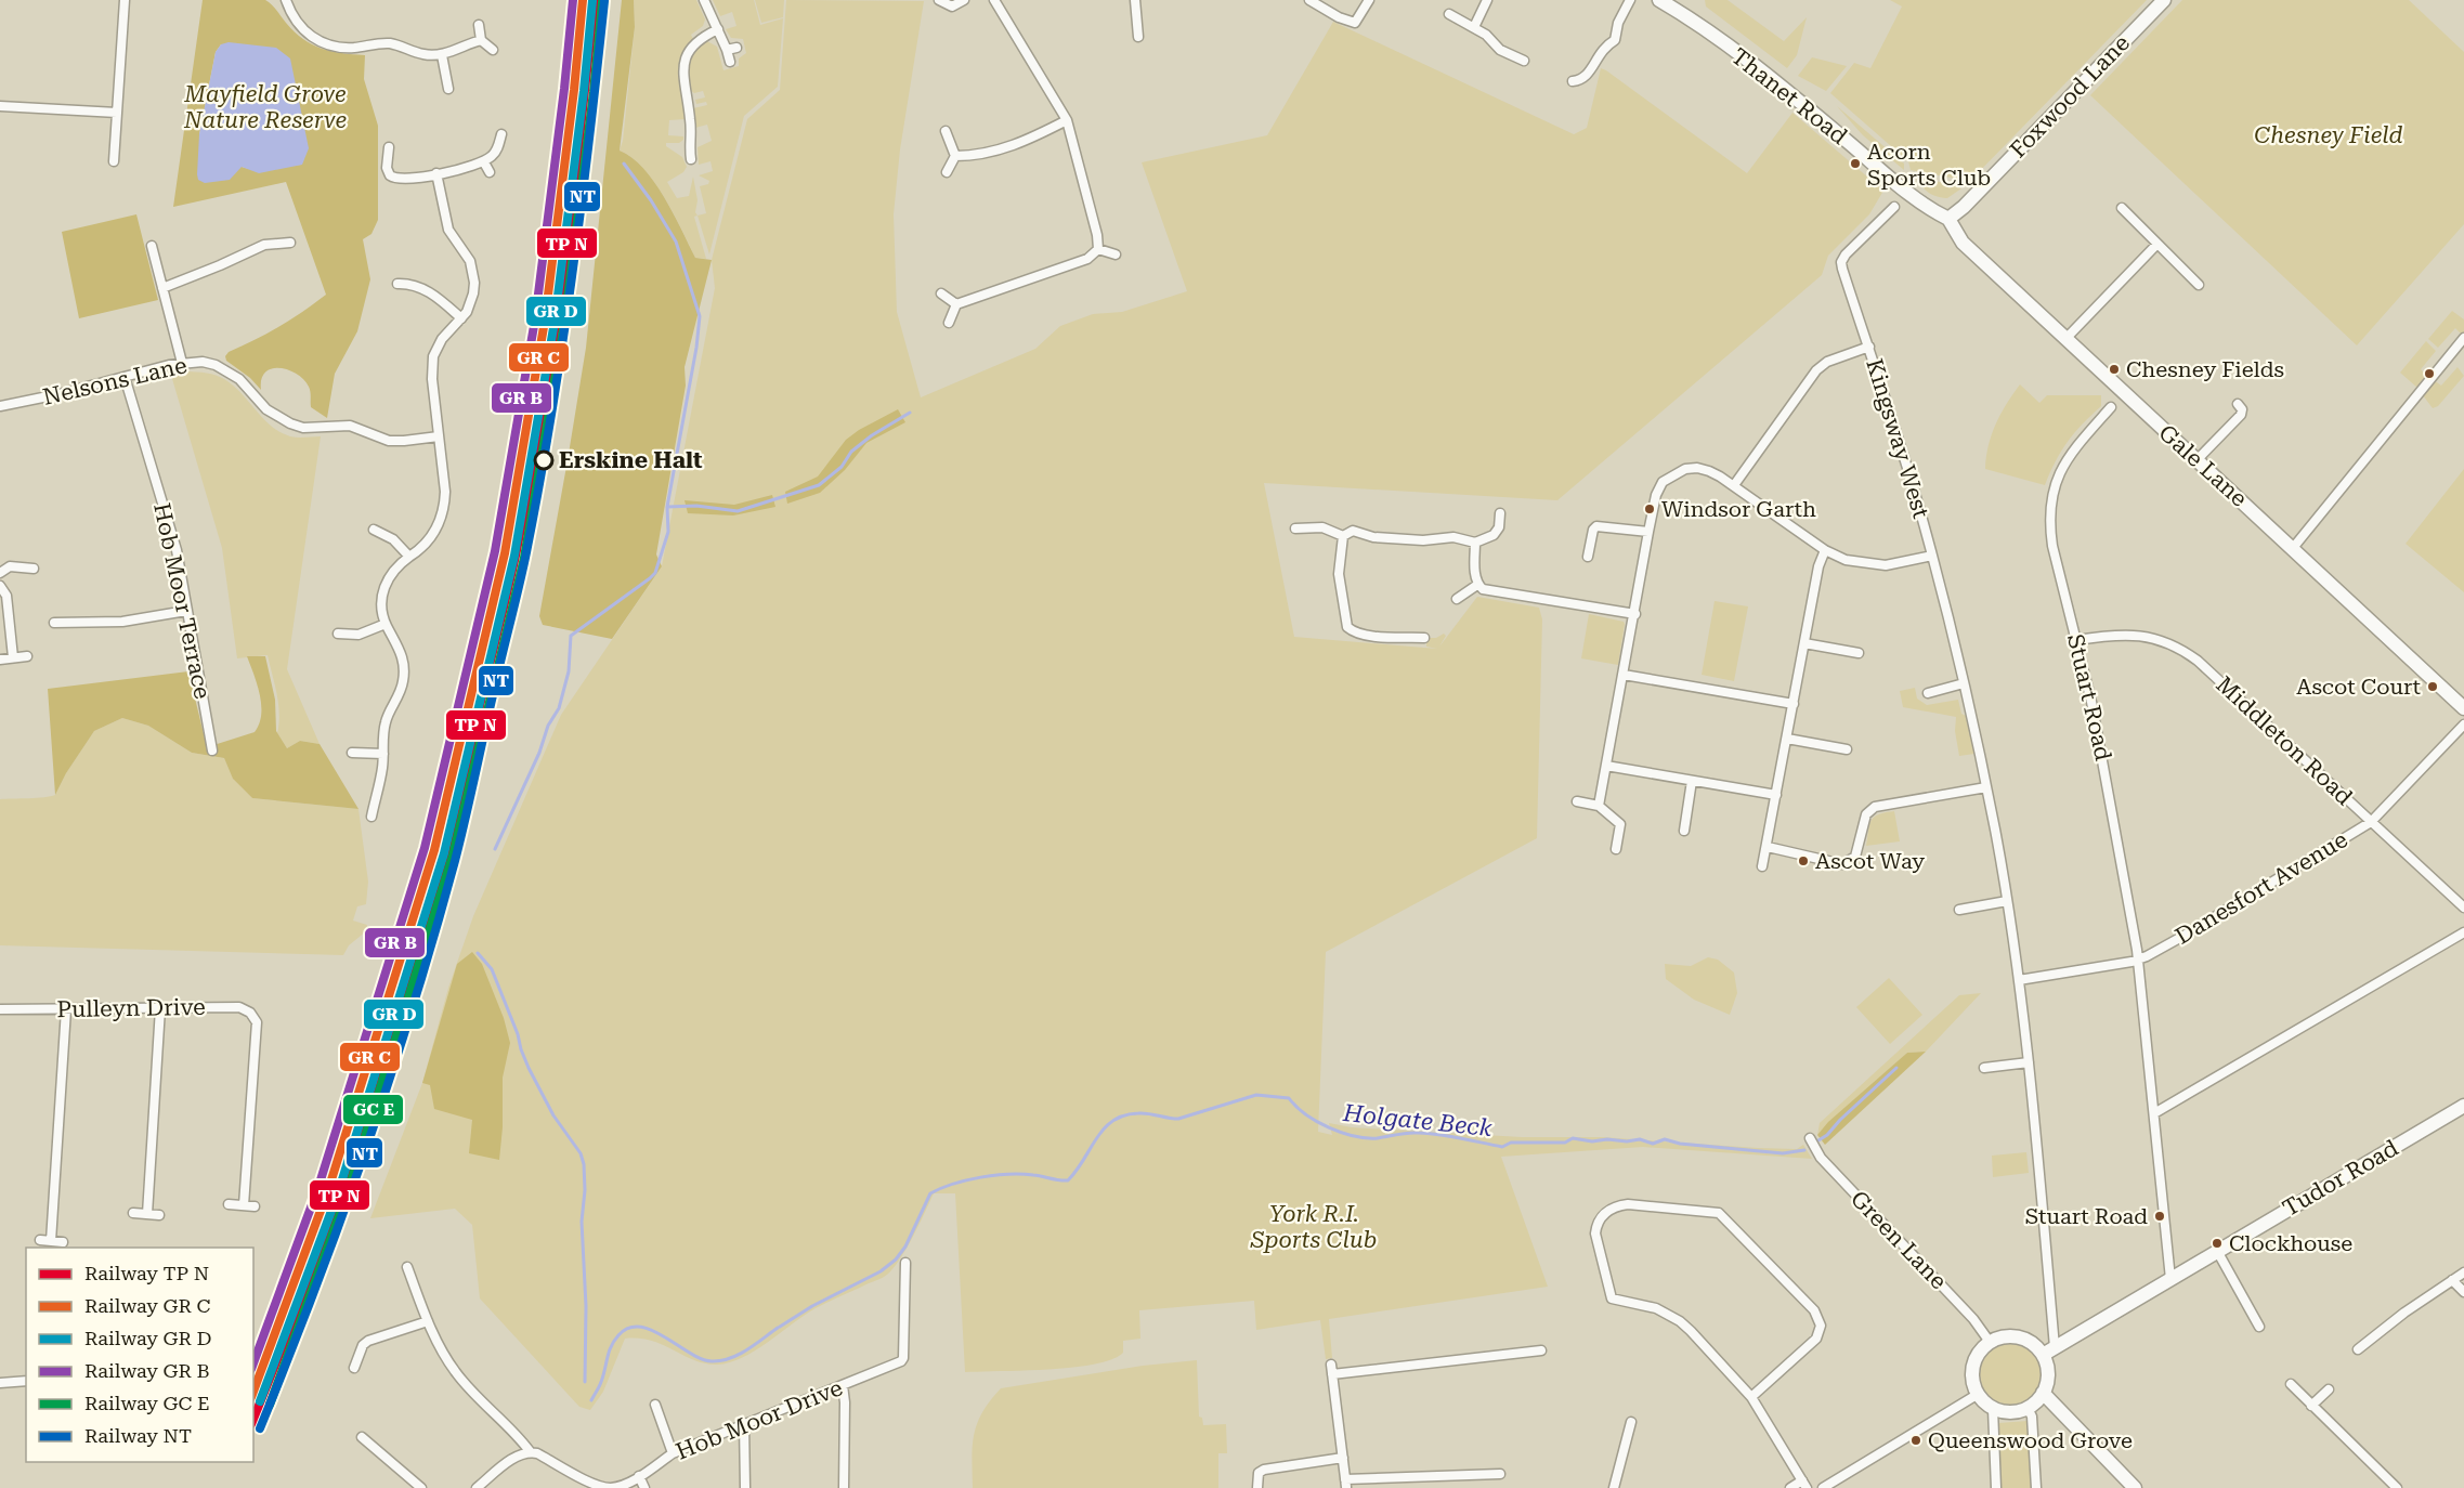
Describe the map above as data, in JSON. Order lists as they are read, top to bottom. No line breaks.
{"streets":{"street":["Thanet Road","Foxwood Lane","Nelsons Lane","Kingsway West","Gale Lane","Hob Moor Terrace","Stuart Road","Middleton Road","Danesfort Avenue","Pulleyn Drive","Tudor Road","Green Lane","Hob Moor Drive"]},"crossings":[["Thanet Road","Foxwood Lane"],["Thanet Road","Gale Lane"],["Foxwood Lane","Gale Lane"],["Nelsons Lane","Hob Moor Terrace"],["Kingsway West","Danesfort Avenue"],["Kingsway West","Tudor Road"],["Kingsway West","Green Lane"],["Stuart Road","Middleton Road"],["Stuart Road","Danesfort Avenue"],["Stuart Road","Tudor Road"],["Middleton Road","Danesfort Avenue"],["Tudor Road","Green Lane"]],"water":["Holgate Beck"],"parks":["Mayfield Grove Nature Reserve","Chesney Field","York R.I. Sports Club"],"places":["Acorn Sports Club","Chesney Fields","Erskine Halt","Windsor Garth","Ascot Court","Ascot Way","Stuart Road","Clockhouse","Queenswood Grove"],"lines":["rail line NT"],"legend":["Railway TP N","Railway GR C","Railway GR D","Railway GR B","Railway GC E","Railway NT"]}
